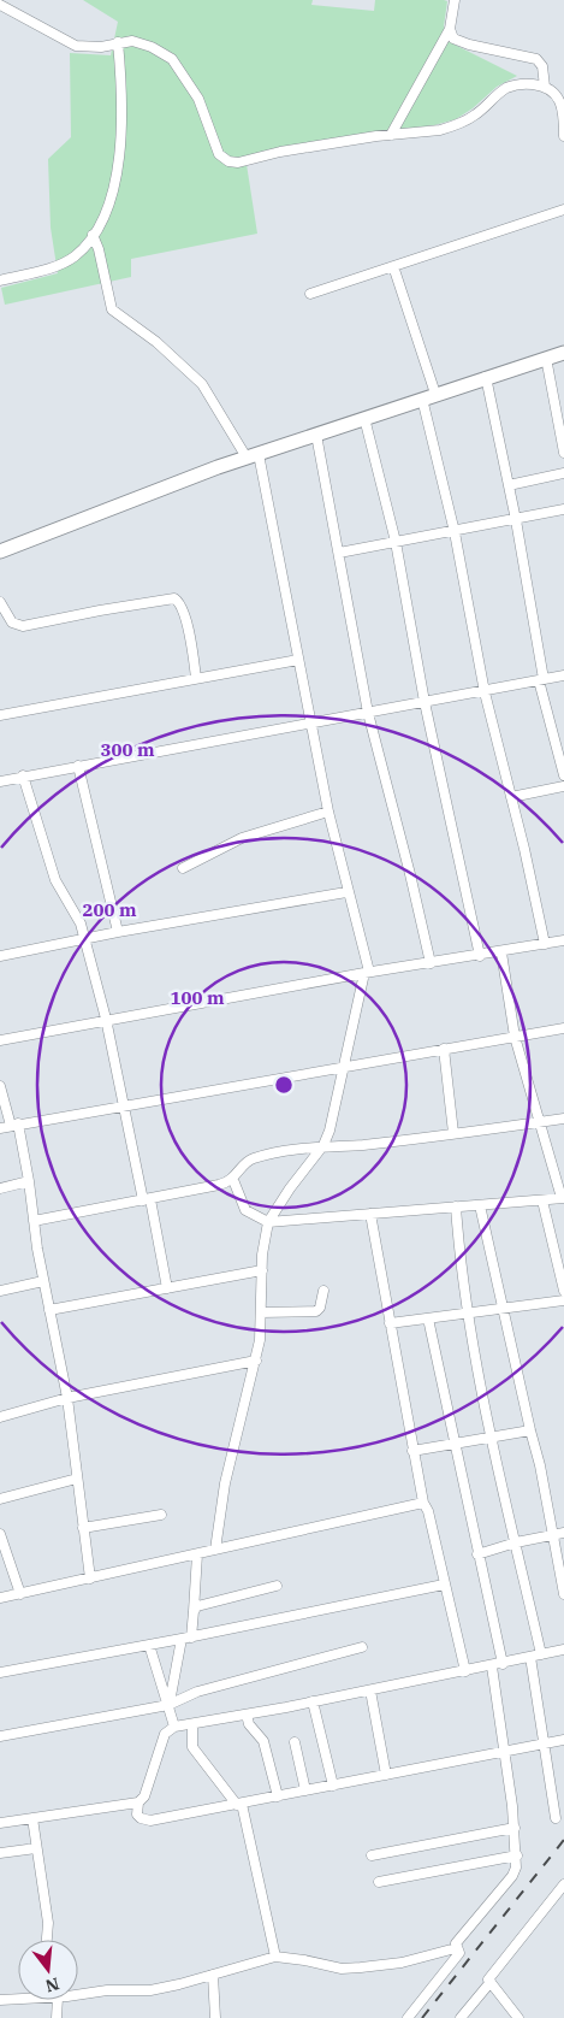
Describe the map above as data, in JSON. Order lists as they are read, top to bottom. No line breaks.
{"north":"bottom","rings":["300 m","200 m","100 m"]}
